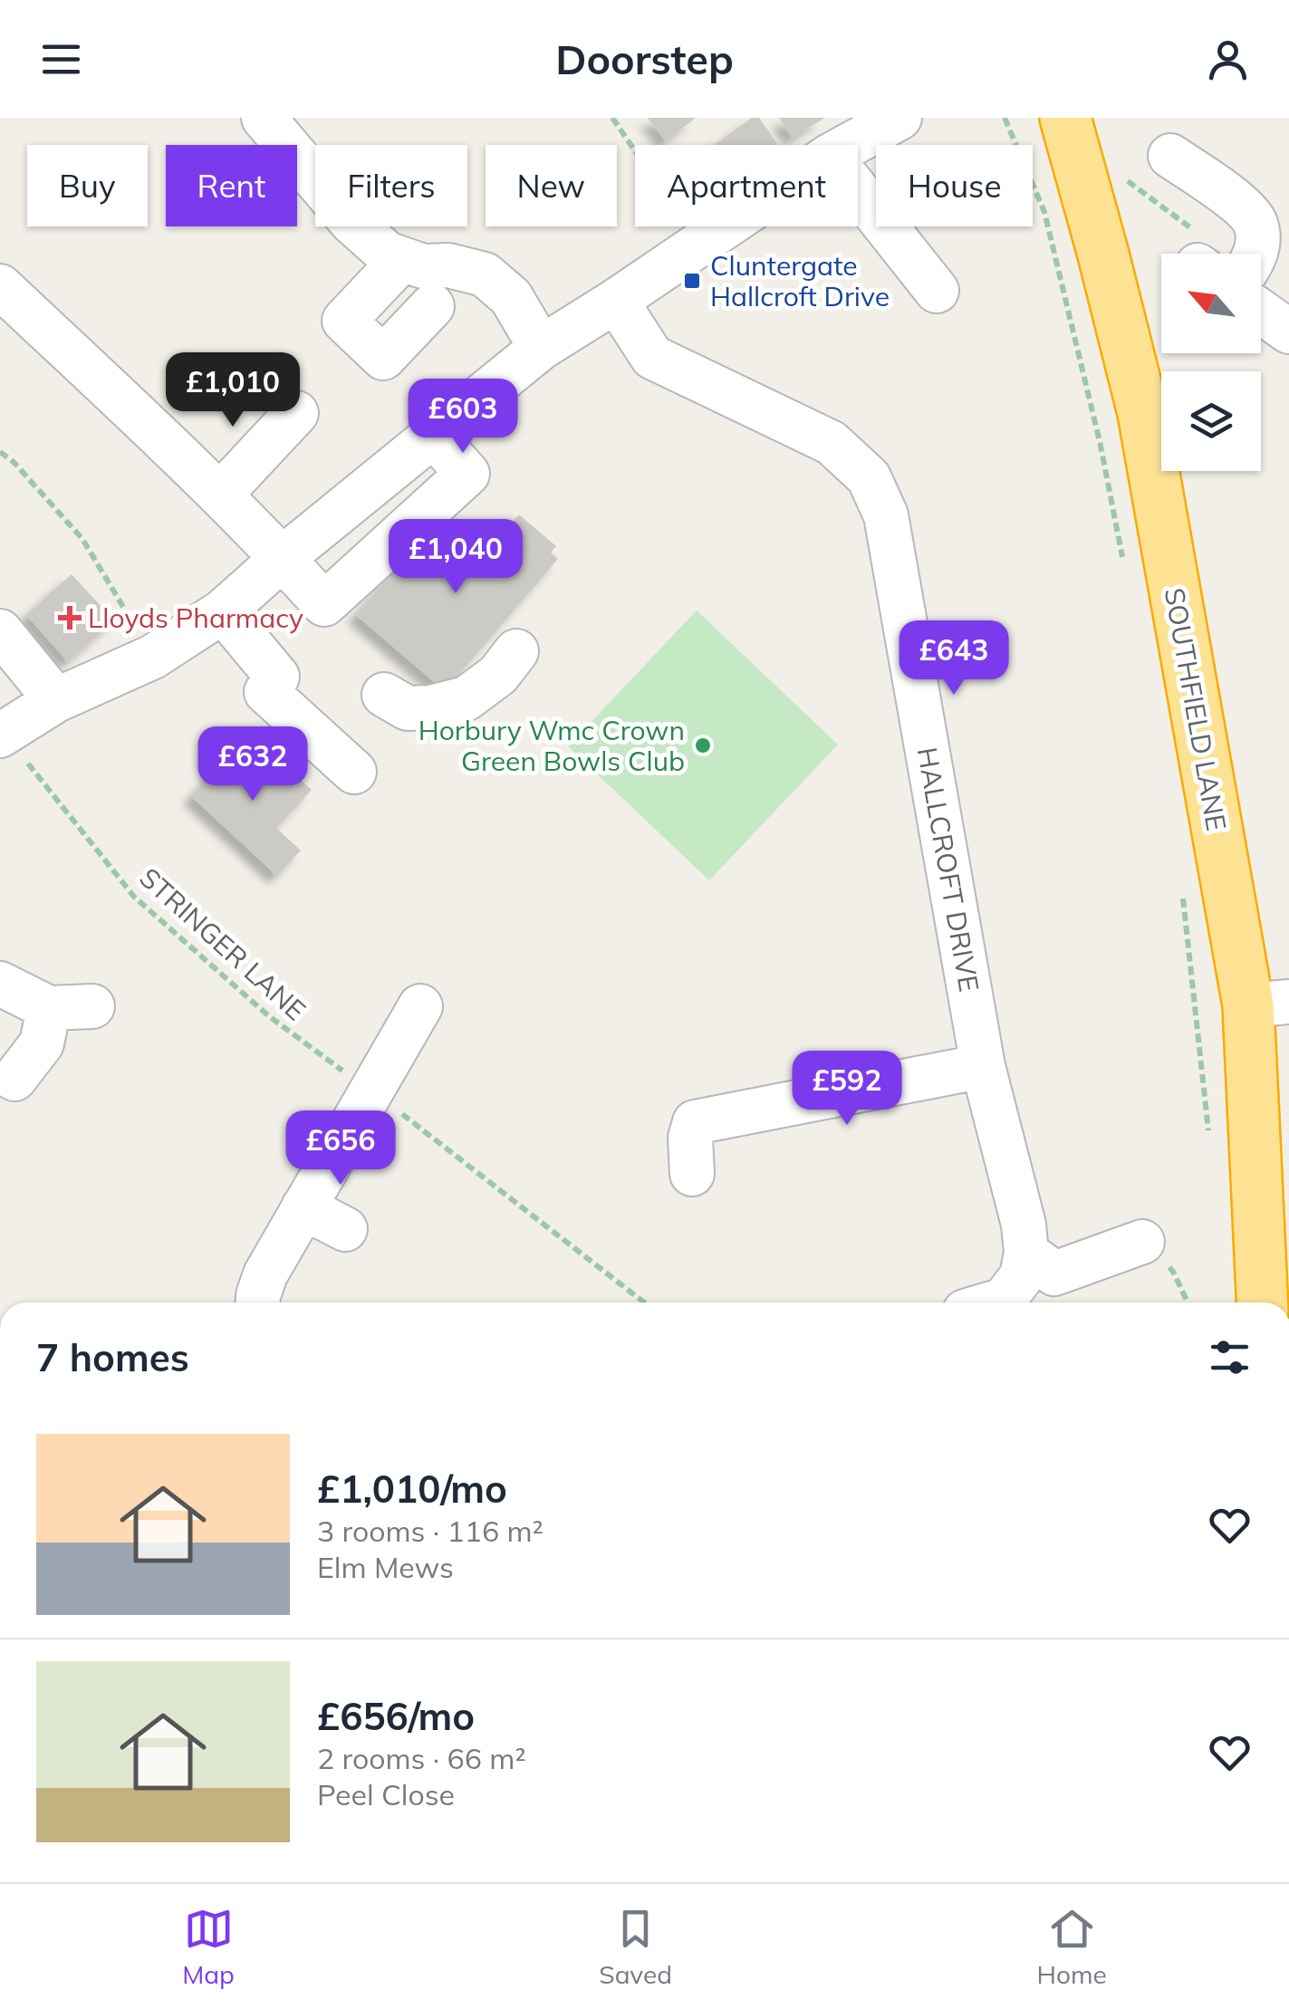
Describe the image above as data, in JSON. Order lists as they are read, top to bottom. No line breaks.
{"streets":{"highway":["SOUTHFIELD LANE"],"street":["HALLCROFT DRIVE"],"path":["STRINGER LANE"]},"places":{"transit":["Cluntergate Hallcroft Drive"],"health":["Lloyds Pharmacy"],"other":["Horbury Wmc Crown Green Bowls Club"]},"north":"top left","page":{"header":"Doorstep","chip":["Buy","Rent","Filters","New","Apartment","House"],"price":["£1,010","£603","£1,040","£643","£632","£592","£656"],"heading":"7 homes","list":[{"name":"£1,010/mo","note":"3 rooms · 116 m² · Elm Mews"},{"name":"£656/mo","note":"2 rooms · 66 m² · Peel Close"}],"tabs":["Map","Saved","Home"]}}
